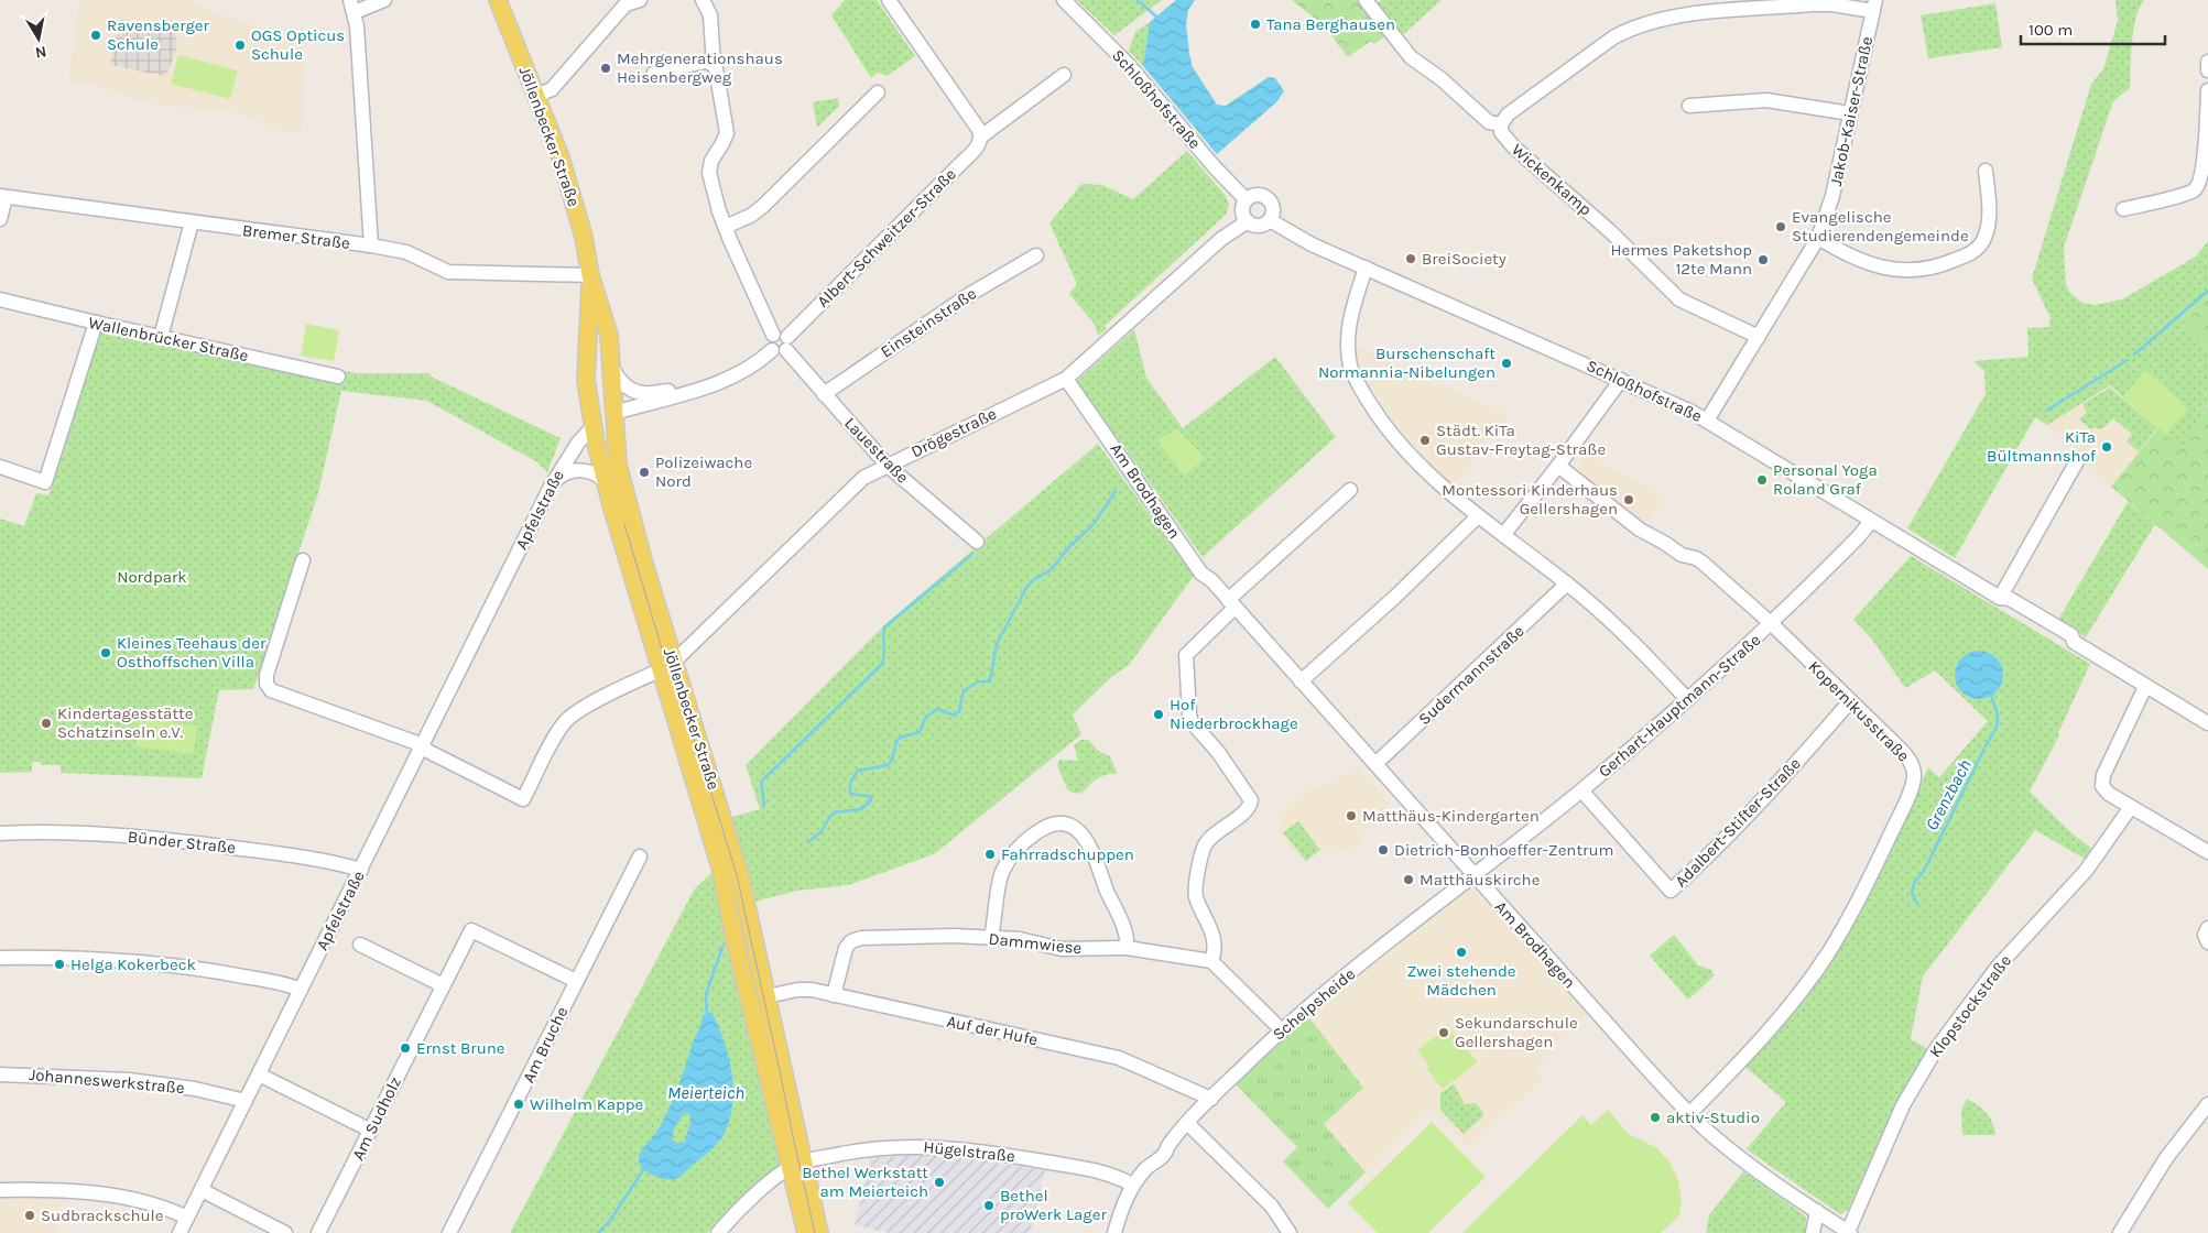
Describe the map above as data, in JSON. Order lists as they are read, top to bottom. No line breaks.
{"streets":{"main road":["Jöllenbecker Straße"],"street":["Schloßhofstraße","Jakob-Kaiser-Straße","Wickenkamp","Bremer Straße","Albert-Schweitzer-Straße","Einsteinstraße","Wallenbrücker Straße","Drögestraße","Lauestraße","Am Brodhagen","Apfelstraße","Sudermannstraße","Gerhart-Hauptmann-Straße","Kopernikusstraße","Adalbert-Stifter-Straße","Bünder Straße","Dammwiese","Schelpsheide","Klopstockstraße","Auf der Hufe","Am Bruche","Johanneswerkstraße","Am Sudholz","Hügelstraße"]},"crossings":[["Schloßhofstraße","Jakob-Kaiser-Straße"],["Schloßhofstraße","Drögestraße"],["Schloßhofstraße","Gerhart-Hauptmann-Straße"],["Jakob-Kaiser-Straße","Wickenkamp"],["Jöllenbecker Straße","Bremer Straße"],["Jöllenbecker Straße","Albert-Schweitzer-Straße"],["Jöllenbecker Straße","Drögestraße"],["Jöllenbecker Straße","Apfelstraße"],["Jöllenbecker Straße","Auf der Hufe"],["Jöllenbecker Straße","Hügelstraße"],["Albert-Schweitzer-Straße","Lauestraße"],["Einsteinstraße","Lauestraße"],["Drögestraße","Lauestraße"],["Drögestraße","Am Brodhagen"],["Am Brodhagen","Sudermannstraße"],["Am Brodhagen","Gerhart-Hauptmann-Straße"],["Am Brodhagen","Kopernikusstraße"],["Am Brodhagen","Schelpsheide"],["Am Brodhagen","Klopstockstraße"],["Apfelstraße","Bünder Straße"],["Apfelstraße","Johanneswerkstraße"],["Apfelstraße","Am Sudholz"],["Gerhart-Hauptmann-Straße","Kopernikusstraße"],["Gerhart-Hauptmann-Straße","Adalbert-Stifter-Straße"],["Gerhart-Hauptmann-Straße","Schelpsheide"],["Kopernikusstraße","Adalbert-Stifter-Straße"],["Dammwiese","Auf der Hufe"],["Schelpsheide","Auf der Hufe"],["Schelpsheide","Hügelstraße"],["Am Bruche","Am Sudholz"]],"water":["Grenzbach","Meierteich"],"parks":["Nordpark"],"places":["Tana Berghausen","Ravensberger Schule","OGS Opticus Schule","Mehrgenerationshaus Heisenbergweg","Evangelische Studierendengemeinde","BreiSociety","Hermes Paketshop 12te Mann","Burschenschaft Normannia-Nibelungen","Städt. KiTa Gustav-Freytag-Straße","KiTa Bültmannshof","Polizeiwache Nord","Personal Yoga Roland Graf","Montessori Kinderhaus Gellershagen","Kleines Teehaus der Osthoffschen Villa","Hof Niederbrockhage","Kindertagesstätte Schatzinseln e.V.","Matthäus-Kindergarten","Dietrich-Bonhoeffer-Zentrum","Fahrradschuppen","Matthäuskirche","Zwei stehende Mädchen","Helga Kokerbeck","Sekundarschule Gellershagen","Ernst Brune","Wilhelm Kappe","aktiv-Studio","Bethel Werkstatt am Meierteich","Bethel proWerk Lager","Sudbrackschule"],"scale_bar":"100 m","north":"bottom"}
